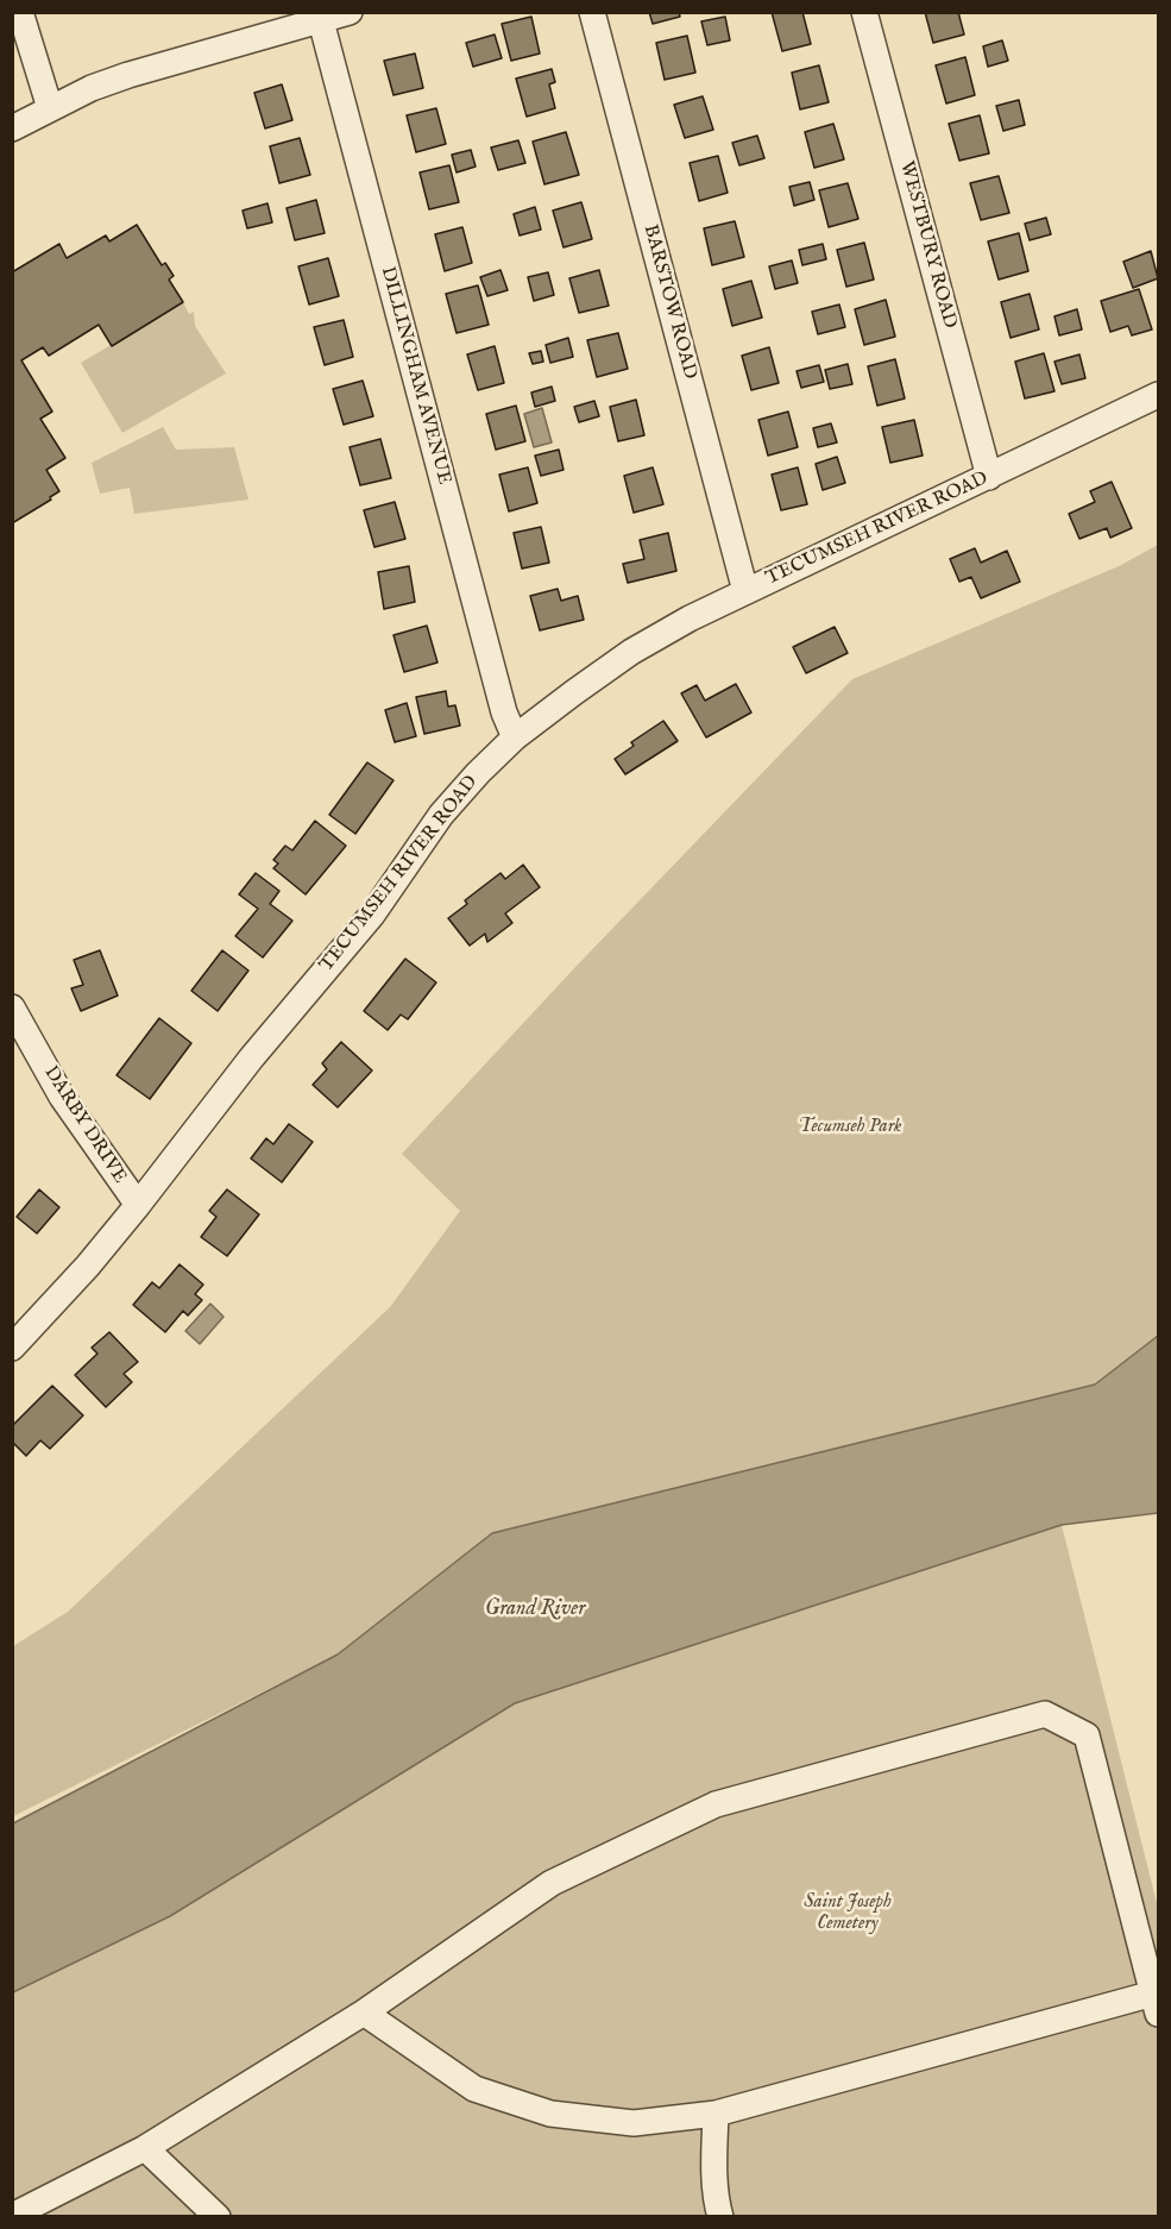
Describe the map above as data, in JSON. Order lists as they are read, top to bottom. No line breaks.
{"streets":{"street":["WESTBURY ROAD","BARSTOW ROAD","DILLINGHAM AVENUE","TECUMSEH RIVER ROAD","DARBY DRIVE"]},"crossings":[["WESTBURY ROAD","TECUMSEH RIVER ROAD"],["BARSTOW ROAD","TECUMSEH RIVER ROAD"],["DILLINGHAM AVENUE","TECUMSEH RIVER ROAD"],["TECUMSEH RIVER ROAD","DARBY DRIVE"]],"water":["Grand River"],"parks":["Tecumseh Park","Saint Joseph Cemetery"]}
